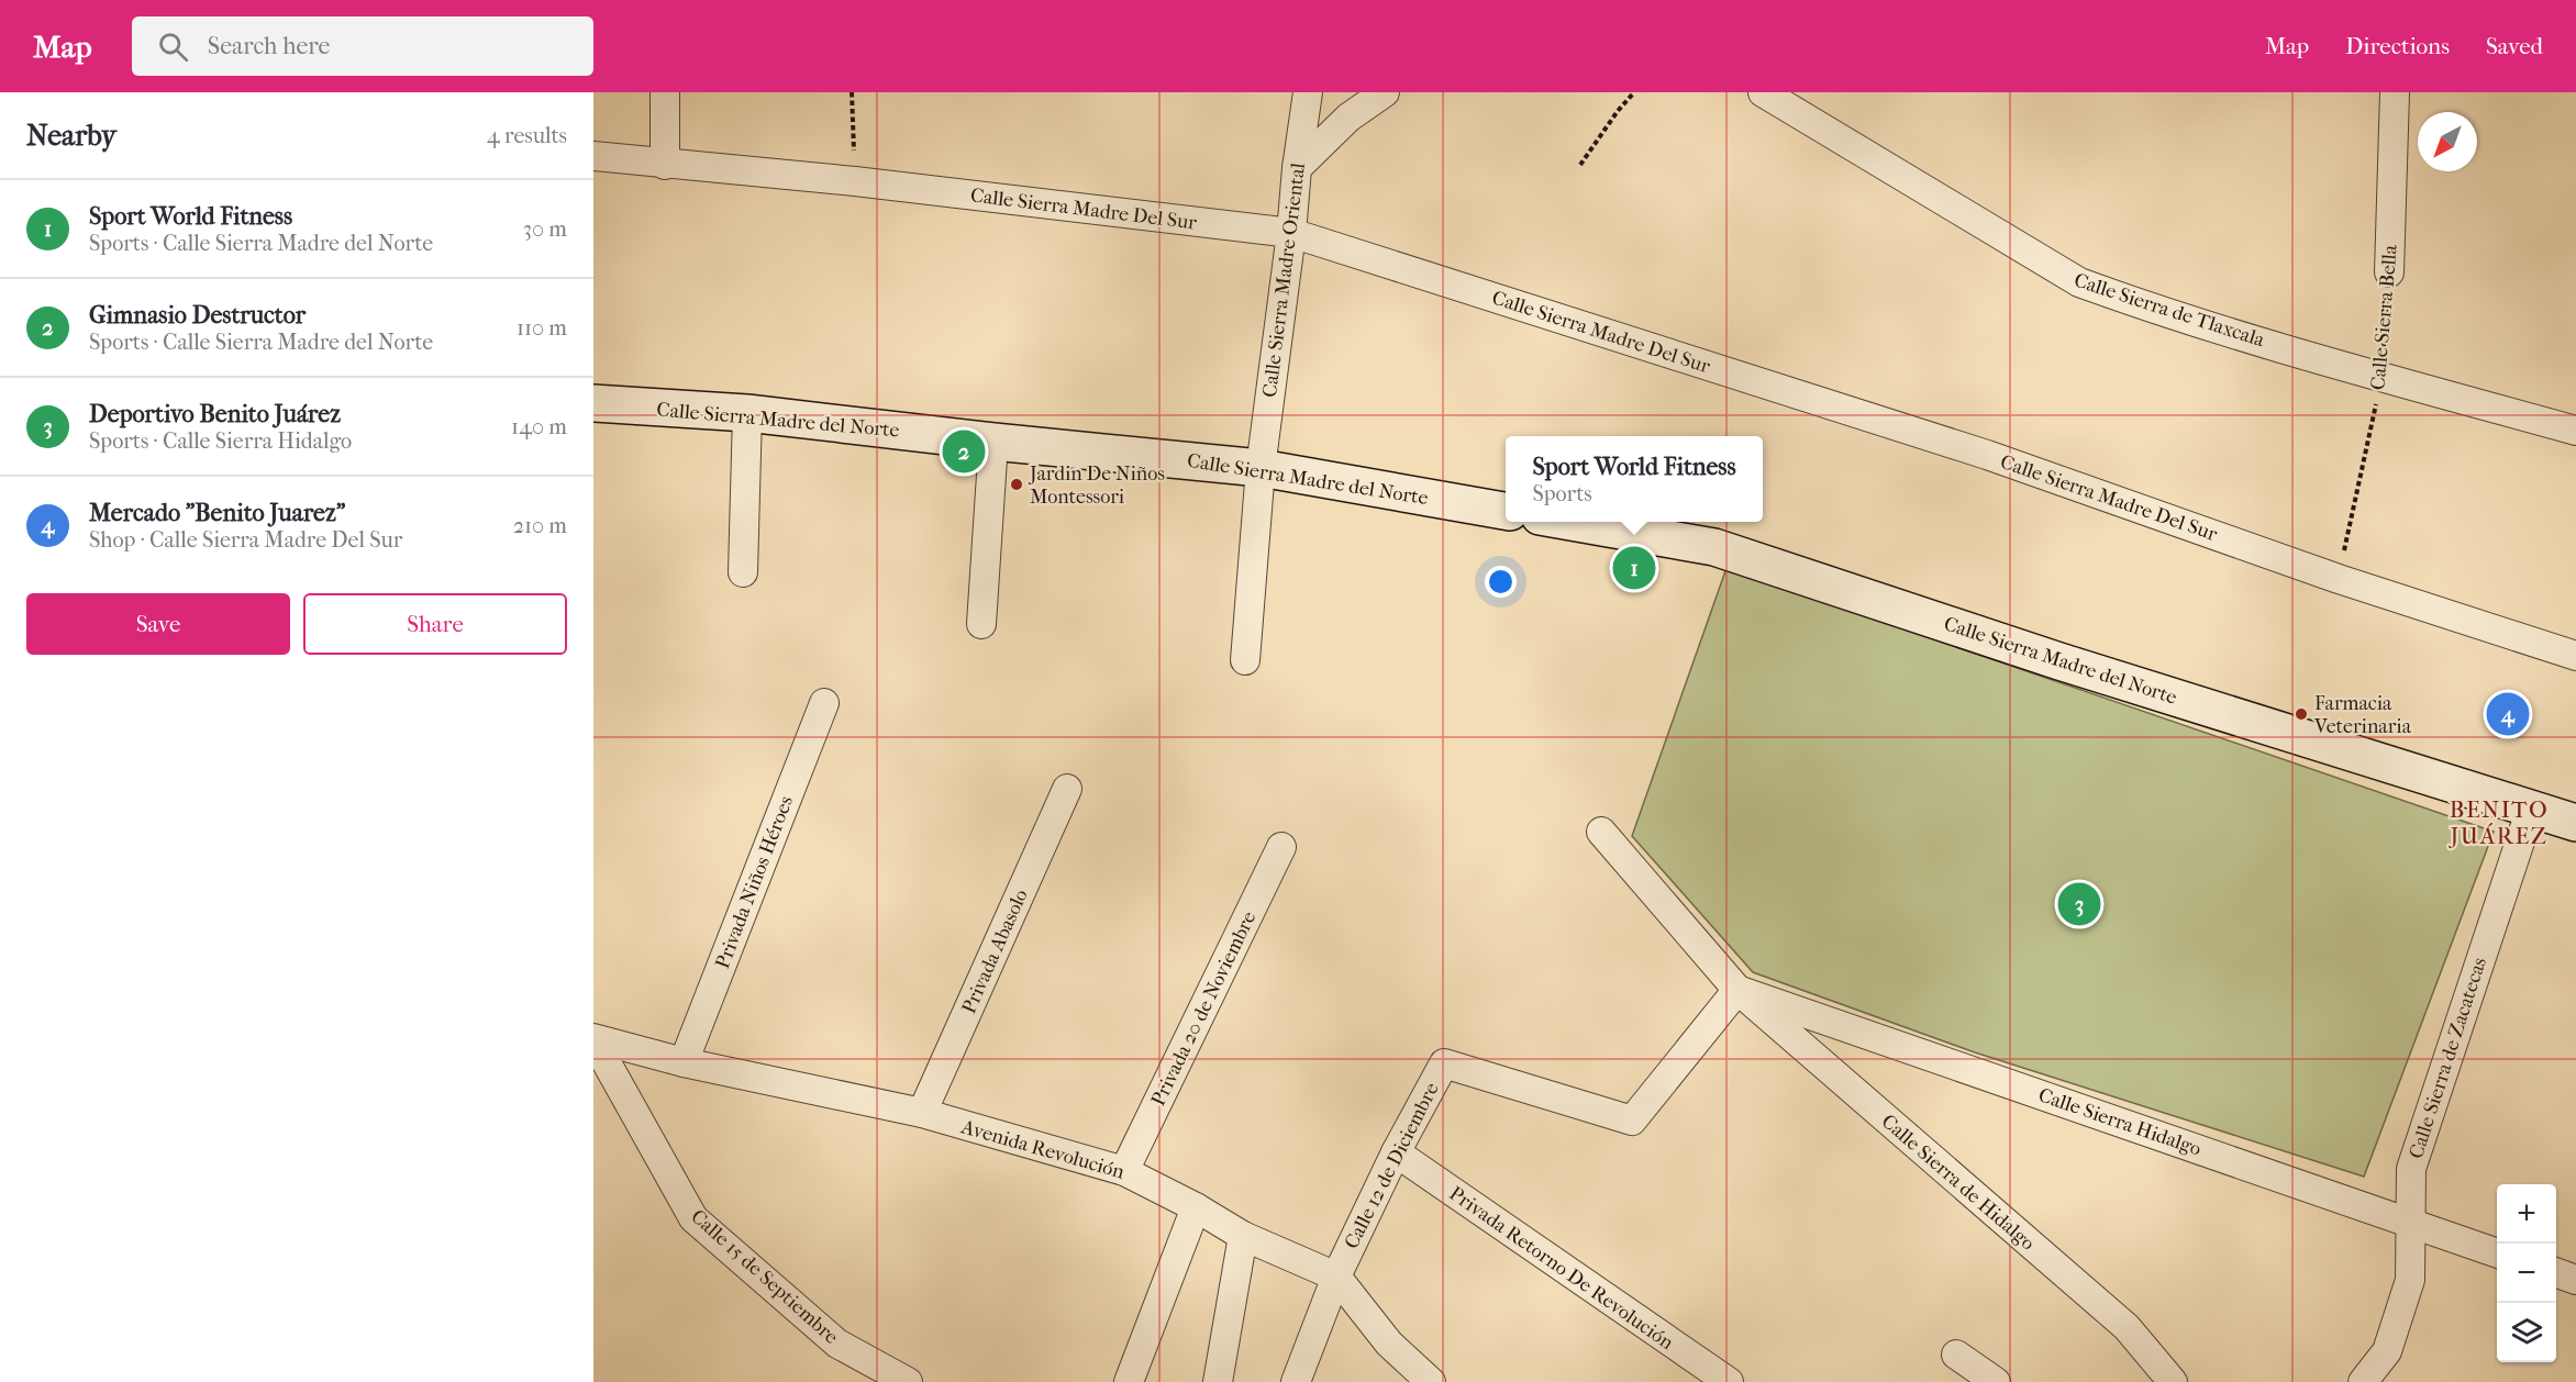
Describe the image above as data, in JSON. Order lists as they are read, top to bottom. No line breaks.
{"streets":{"main road":["Calle Sierra Madre del Norte"],"street":["Calle Sierra Madre Del Sur","Calle Sierra Madre Oriental","Calle Sierra de Tlaxcala","Calle Sierra Bella","Privada Niños Héroes","Privada Abasolo","Privada 20 de Noviembre","Calle Sierra de Zacatecas","Calle Sierra Hidalgo","Avenida Revolución","Calle 12 de Diciembre","Calle Sierra de Hidalgo","Privada Retorno De Revolución","Calle 15 de Septiembre"]},"crossings":[["Calle Sierra Madre Del Sur","Calle Sierra Madre Oriental"],["Calle Sierra Madre Del Sur","Calle Sierra Bella"],["Calle Sierra Madre Oriental","Calle Sierra Madre del Norte"],["Calle Sierra de Tlaxcala","Calle Sierra Bella"],["Calle Sierra Madre del Norte","Calle Sierra de Zacatecas"],["Privada Niños Héroes","Avenida Revolución"],["Privada Abasolo","Avenida Revolución"],["Privada 20 de Noviembre","Avenida Revolución"],["Calle Sierra de Zacatecas","Calle Sierra Hidalgo"],["Calle Sierra Hidalgo","Calle 12 de Diciembre"],["Calle Sierra Hidalgo","Calle Sierra de Hidalgo"],["Avenida Revolución","Calle 12 de Diciembre"],["Avenida Revolución","Calle 15 de Septiembre"],["Calle 12 de Diciembre","Calle Sierra de Hidalgo"],["Calle 12 de Diciembre","Privada Retorno De Revolución"]],"districts":["BENITO JUÁREZ"],"places":["Jardin De Niños Montessori","Farmacia Veterinaria"],"north":"bottom left","page":{"header":"Map","search":"Search here","nav":["Map","Directions","Saved"],"heading":["Nearby","4 results"],"list":[{"mark":"1","name":"Sport World Fitness","note":"Sports · Calle Sierra Madre del Norte","value":"30 m"},{"mark":"2","name":"Gimnasio Destructor","note":"Sports · Calle Sierra Madre del Norte","value":"110 m"},{"mark":"3","name":"Deportivo Benito Juárez","note":"Sports · Calle Sierra Hidalgo","value":"140 m"},{"mark":"4","name":"Mercado \"Benito Juarez\"","note":"Shop · Calle Sierra Madre Del Sur","value":"210 m"}],"pins":["2","1","4","3"],"popup":["Sport World Fitness","Sports"],"buttons":["Save","Share"],"map_buttons":["+","−"]}}
